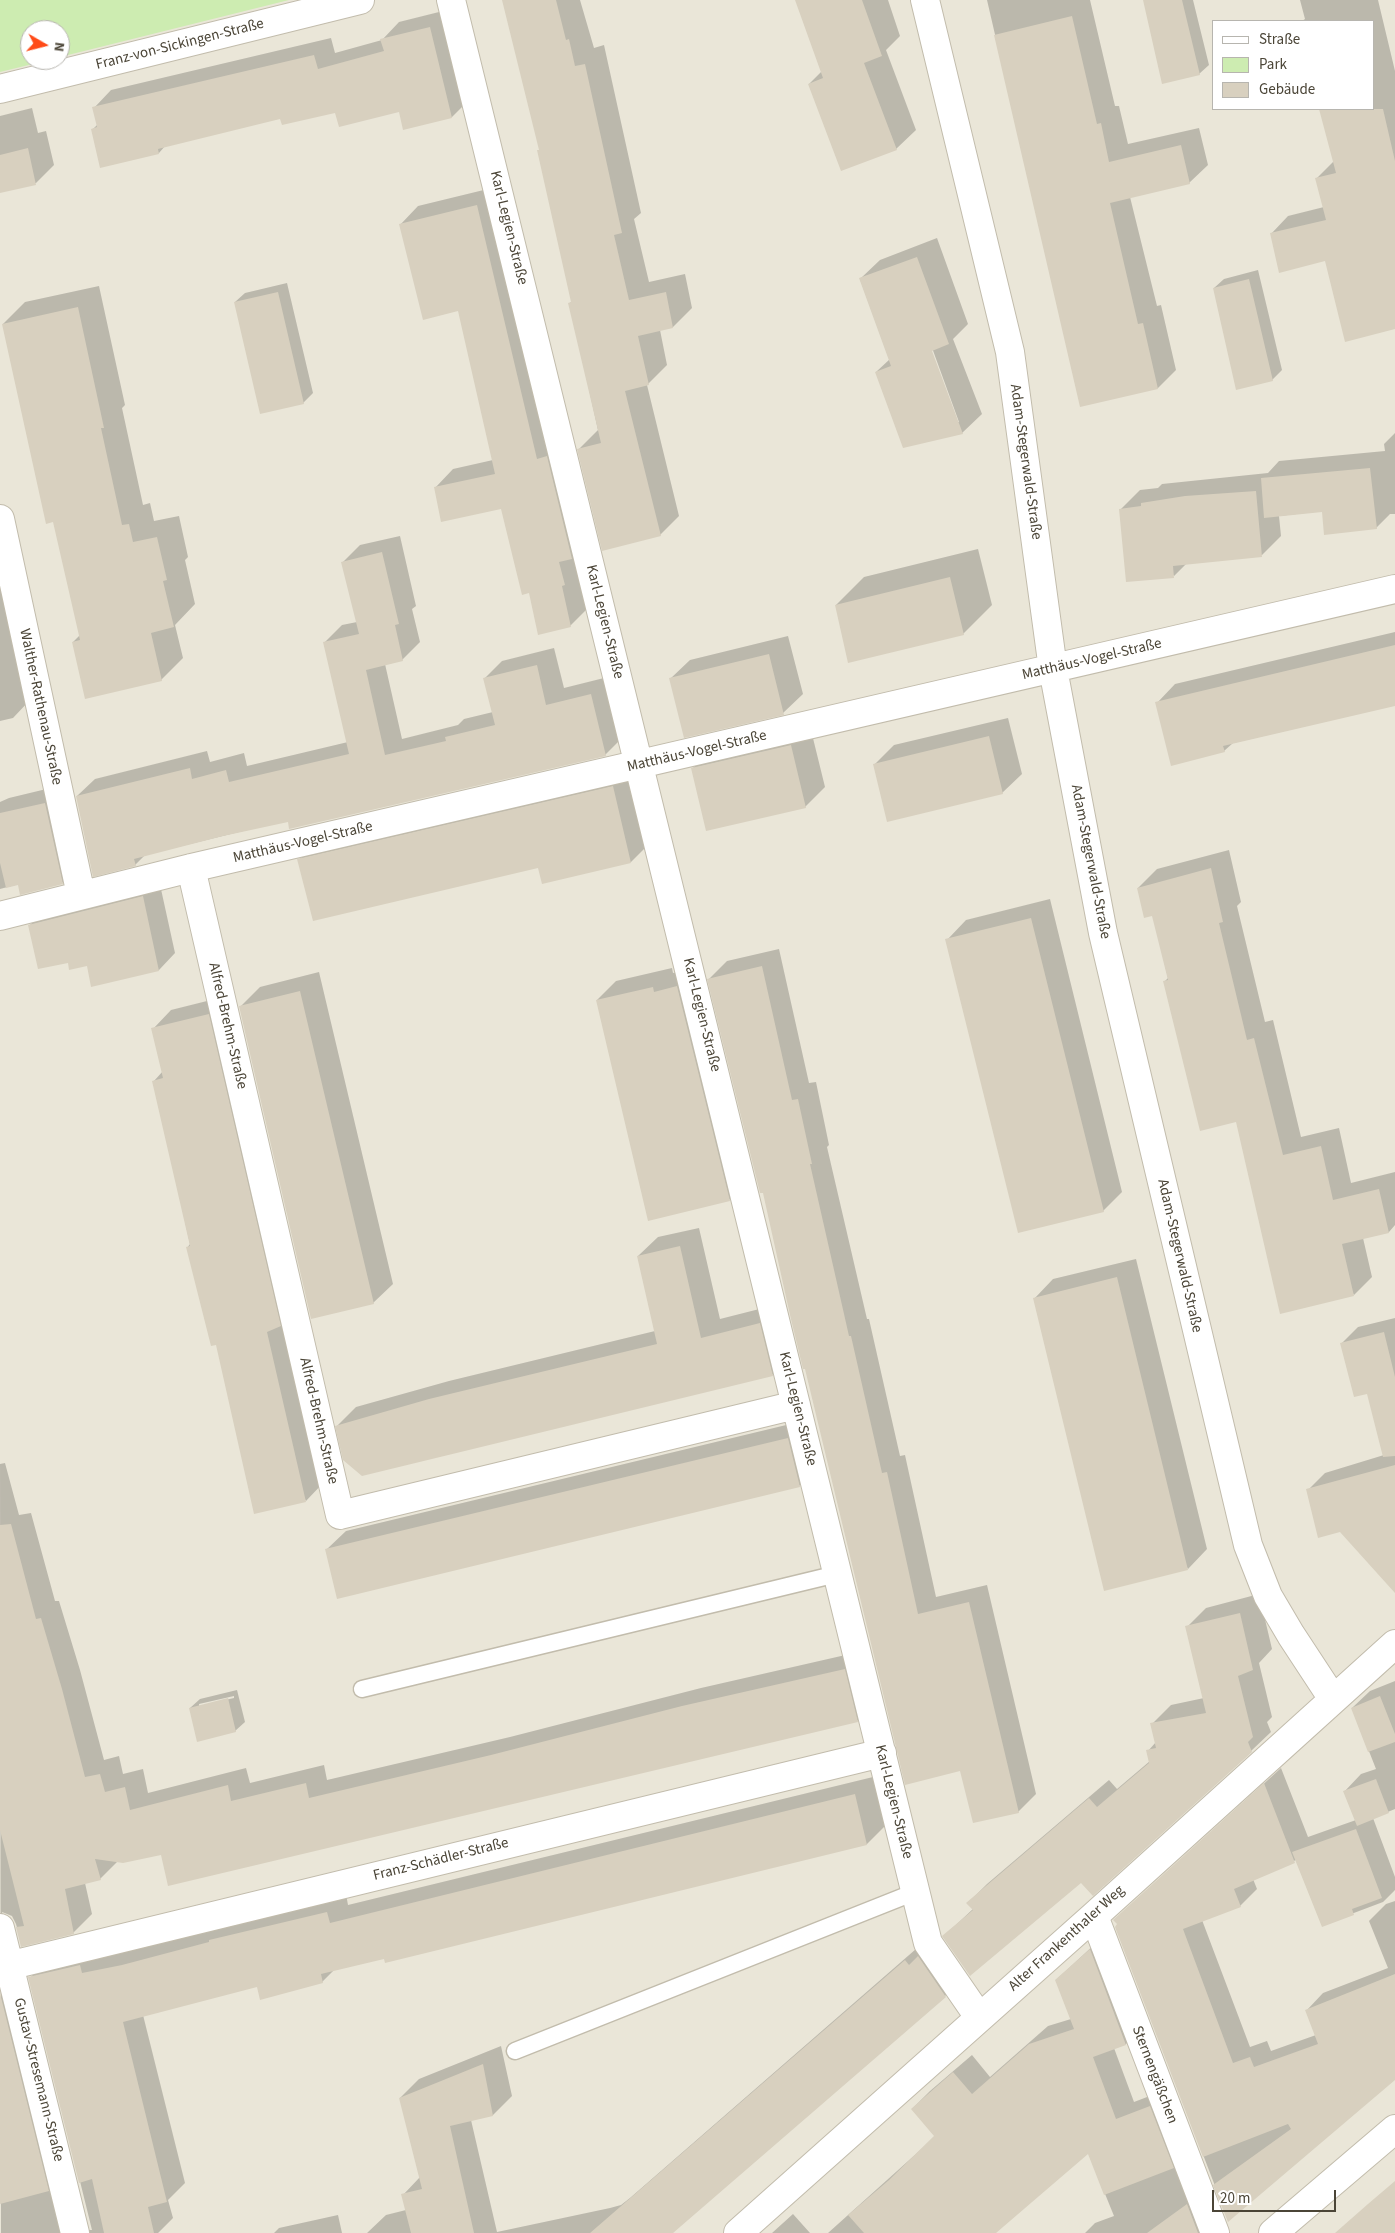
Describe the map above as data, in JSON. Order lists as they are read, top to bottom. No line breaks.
{"streets":{"street":["Franz-von-Sickingen-Straße","Karl-Legien-Straße","Adam-Stegerwald-Straße","Matthäus-Vogel-Straße","Walther-Rathenau-Straße","Alfred-Brehm-Straße","Franz-Schädler-Straße","Alter Frankenthaler Weg","Sternengäßchen","Gustav-Stresemann-Straße"]},"crossings":[["Karl-Legien-Straße","Matthäus-Vogel-Straße"],["Karl-Legien-Straße","Alfred-Brehm-Straße"],["Karl-Legien-Straße","Franz-Schädler-Straße"],["Karl-Legien-Straße","Alter Frankenthaler Weg"],["Adam-Stegerwald-Straße","Matthäus-Vogel-Straße"],["Adam-Stegerwald-Straße","Alter Frankenthaler Weg"],["Matthäus-Vogel-Straße","Walther-Rathenau-Straße"],["Matthäus-Vogel-Straße","Alfred-Brehm-Straße"],["Franz-Schädler-Straße","Gustav-Stresemann-Straße"],["Alter Frankenthaler Weg","Sternengäßchen"]],"legend":["Straße","Park","Gebäude"],"scale_bar":"20 m","north":"right"}
